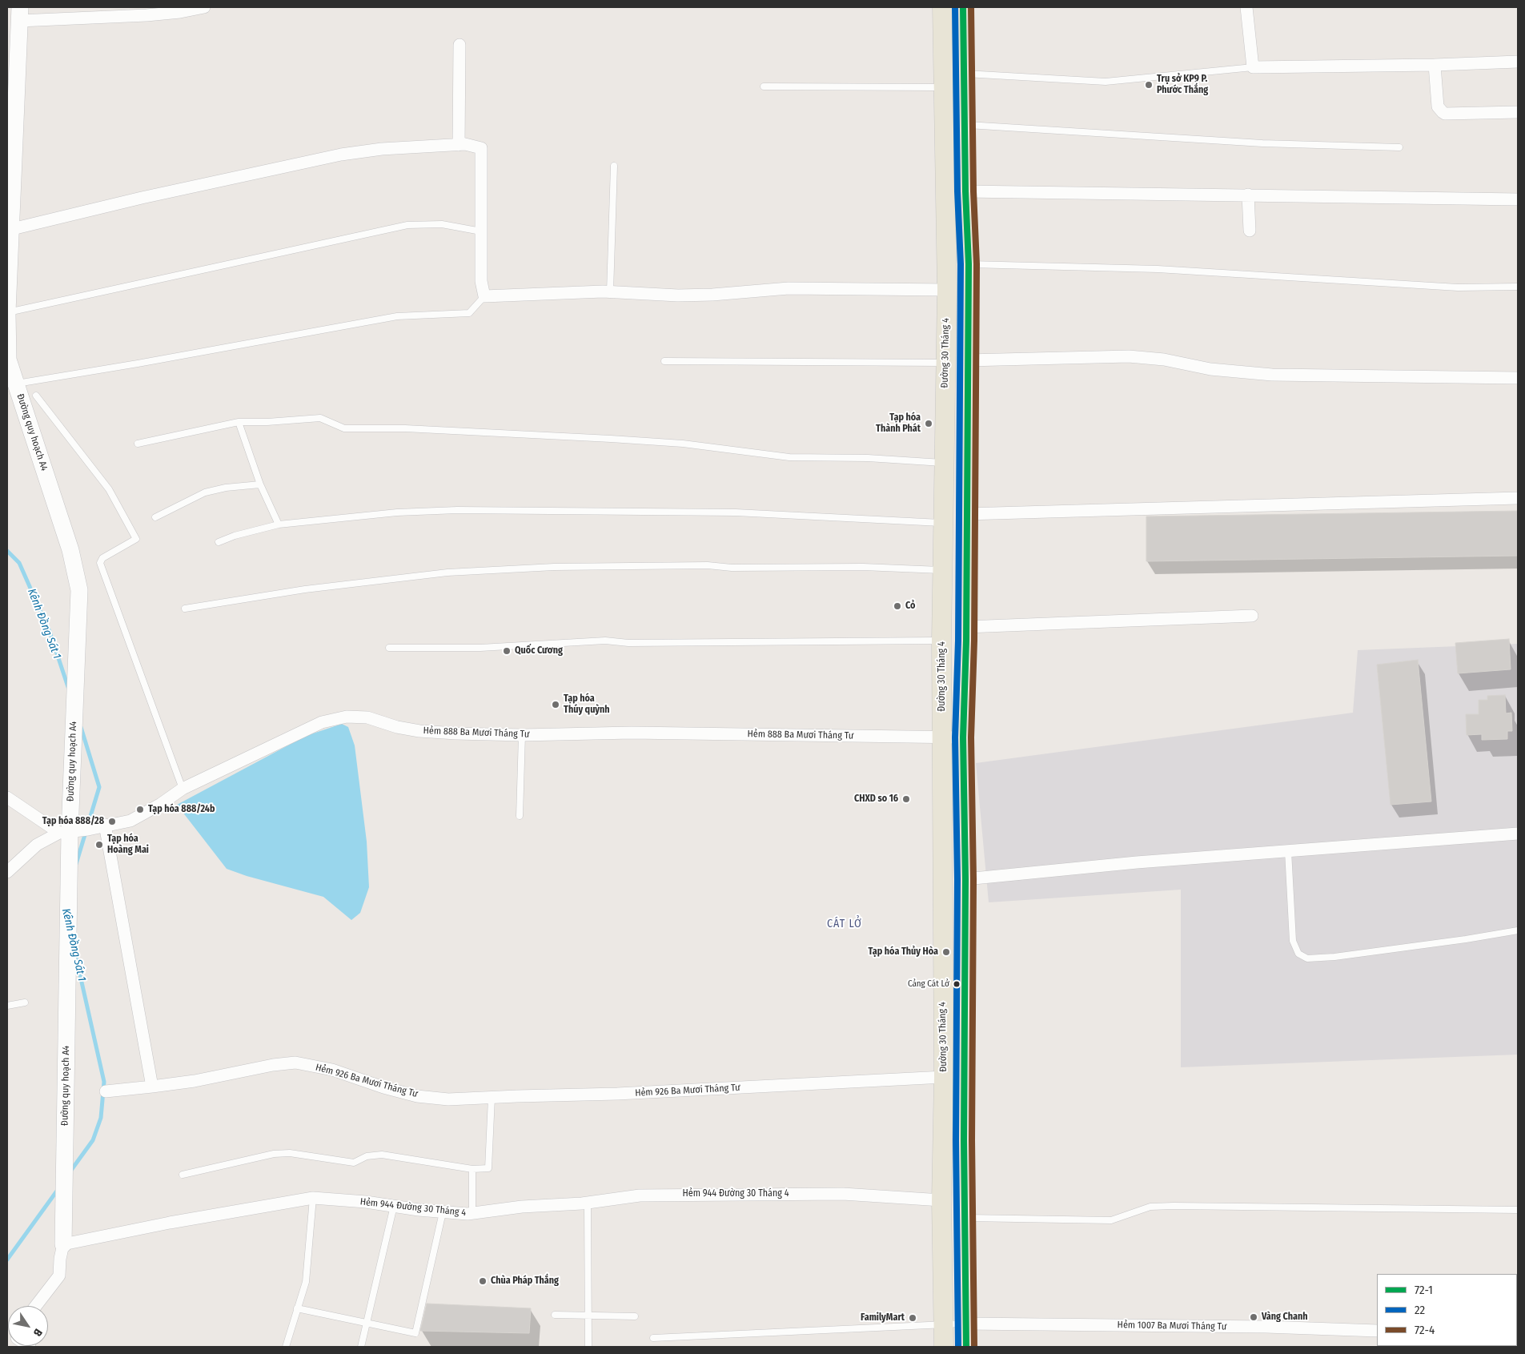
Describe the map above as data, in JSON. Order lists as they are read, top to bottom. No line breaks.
{"streets":{"main road":["Đường 30 Tháng 4"],"street":["Đường quy hoạch A4","Hẻm 888 Ba Mươi Tháng Tư","Hẻm 926 Ba Mươi Tháng Tư","Hẻm 944 Đường 30 Tháng 4","Hẻm 1007 Ba Mươi Tháng Tư"]},"crossings":[["Đường 30 Tháng 4","Hẻm 888 Ba Mươi Tháng Tư"],["Đường 30 Tháng 4","Hẻm 926 Ba Mươi Tháng Tư"],["Đường 30 Tháng 4","Hẻm 944 Đường 30 Tháng 4"],["Đường 30 Tháng 4","Hẻm 1007 Ba Mươi Tháng Tư"],["Đường quy hoạch A4","Hẻm 888 Ba Mươi Tháng Tư"],["Đường quy hoạch A4","Hẻm 944 Đường 30 Tháng 4"]],"districts":["CÁT LỞ"],"water":["Kênh Đồng Sát 1"],"places":["Trụ sở KP9 P. Phước Thắng","Tạp hóa Thành Phát","Cỏ","Quốc Cương","Tạp hóa Thúy quỳnh","CHXD so 16","Tạp hóa 888/24b","Tạp hóa 888/28","Tạp hóa Hoàng Mai","Tạp hóa Thủy Hòa","Cảng Cát Lở","Chùa Pháp Thắng","Vàng Chanh","FamilyMart"],"lines":["transit line 72-1","transit line 22","transit line 72-4"],"legend":["72-1","22","72-4"],"north":"bottom right"}
